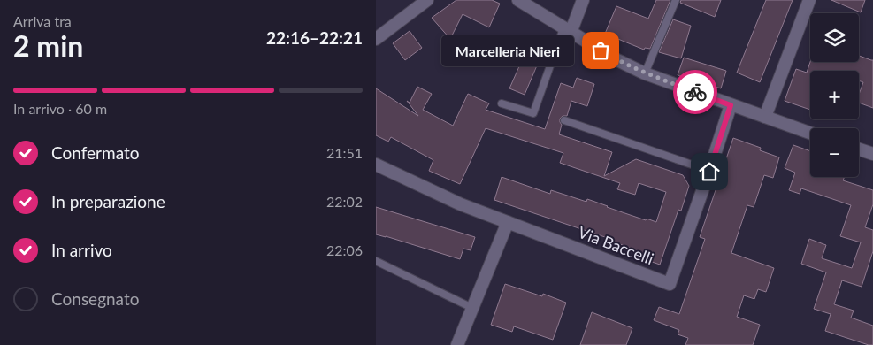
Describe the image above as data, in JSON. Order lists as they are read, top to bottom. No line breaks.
{"streets":{"street":["Via Baccelli"]},"places":["Marcelleria Nieri"],"page":{"heading":["2 min","Arriva tra","22:16–22:21"],"map_buttons":["+","−"],"bubble":"Marcelleria Nieri","bar":"In arrivo · 60 m","list":[["Confermato","21:51"],["In preparazione","22:02"],["In arrivo","22:06"],"Consegnato"]}}
